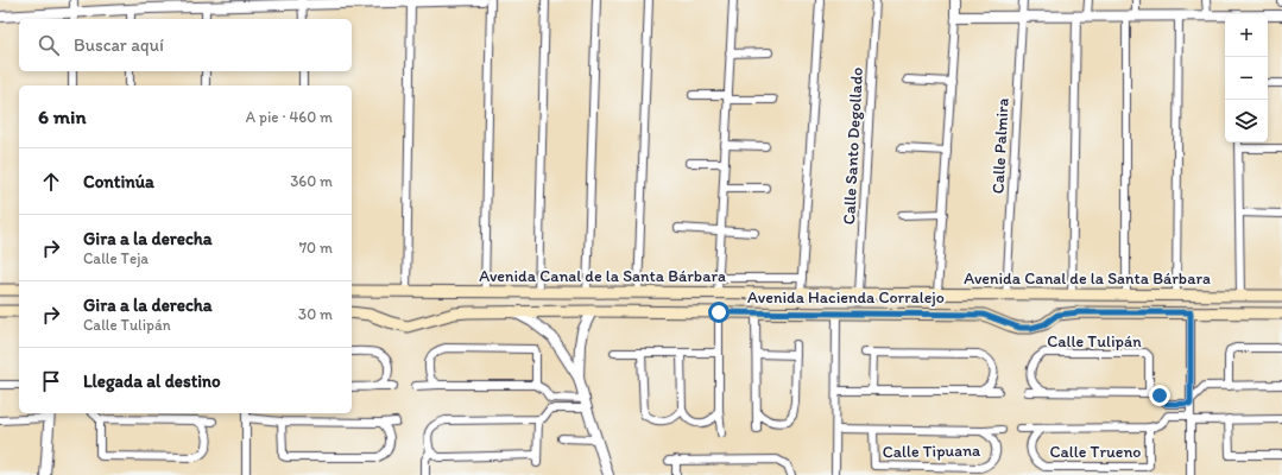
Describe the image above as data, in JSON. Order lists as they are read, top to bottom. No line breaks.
{"streets":{"main road":["Avenida Canal de la Santa Bárbara","Avenida Hacienda Corralejo"],"street":["Calle Santo Degollado","Calle Palmira","Calle Tulipán","Calle Tipuana","Calle Trueno"]},"crossings":[["Calle Santo Degollado","Avenida Canal de la Santa Bárbara"],["Calle Palmira","Avenida Canal de la Santa Bárbara"]],"page":{"map_buttons":["+","−"],"search":"Buscar aquí","heading":["6 min","A pie · 460 m"],"list":[["Continúa","360 m"],["Gira a la derecha","Calle Teja","70 m"],["Gira a la derecha","Calle Tulipán","30 m"],"Llegada al destino"]}}
